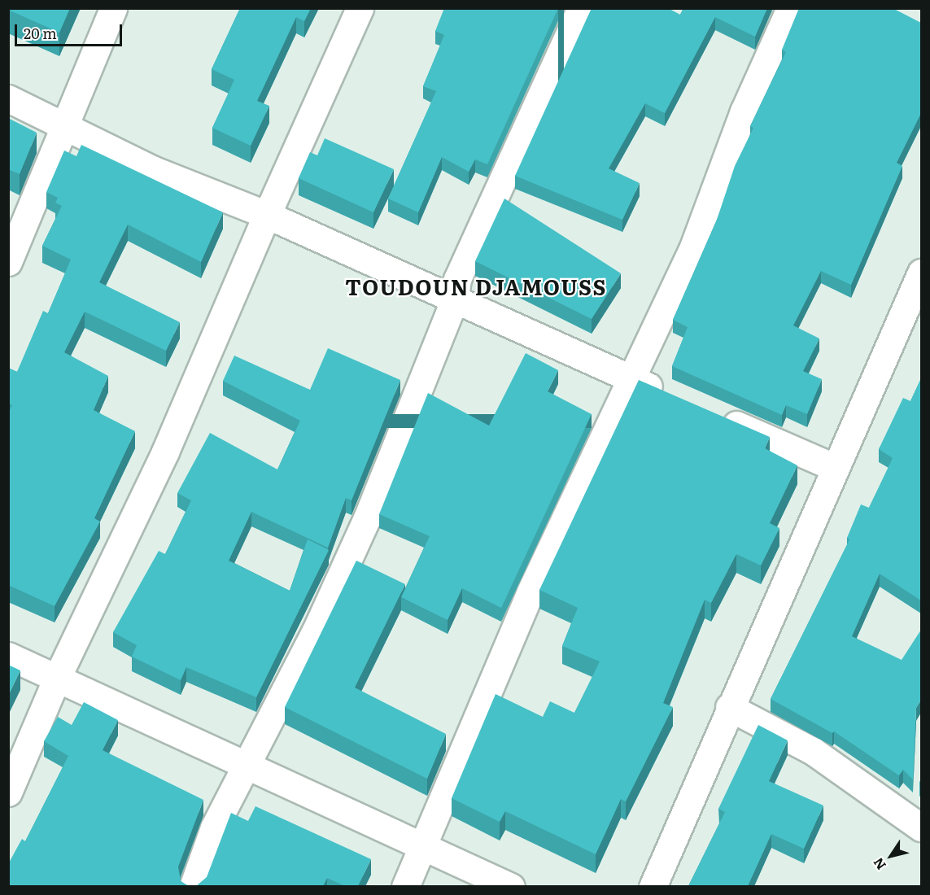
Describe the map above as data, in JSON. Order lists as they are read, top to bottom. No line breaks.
{"districts":["TOUDOUN DJAMOUSS"],"scale_bar":"20 m","north":"bottom left"}
